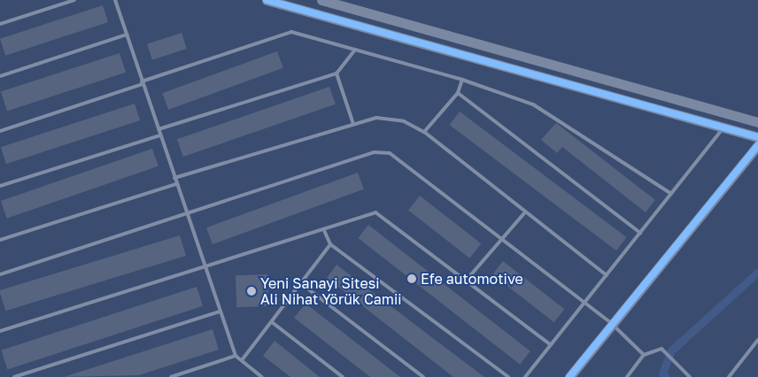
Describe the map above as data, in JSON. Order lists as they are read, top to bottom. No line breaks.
{"places":["Efe automotive","Yeni Sanayi Sitesi Ali Nihat Yörük Camii"]}
